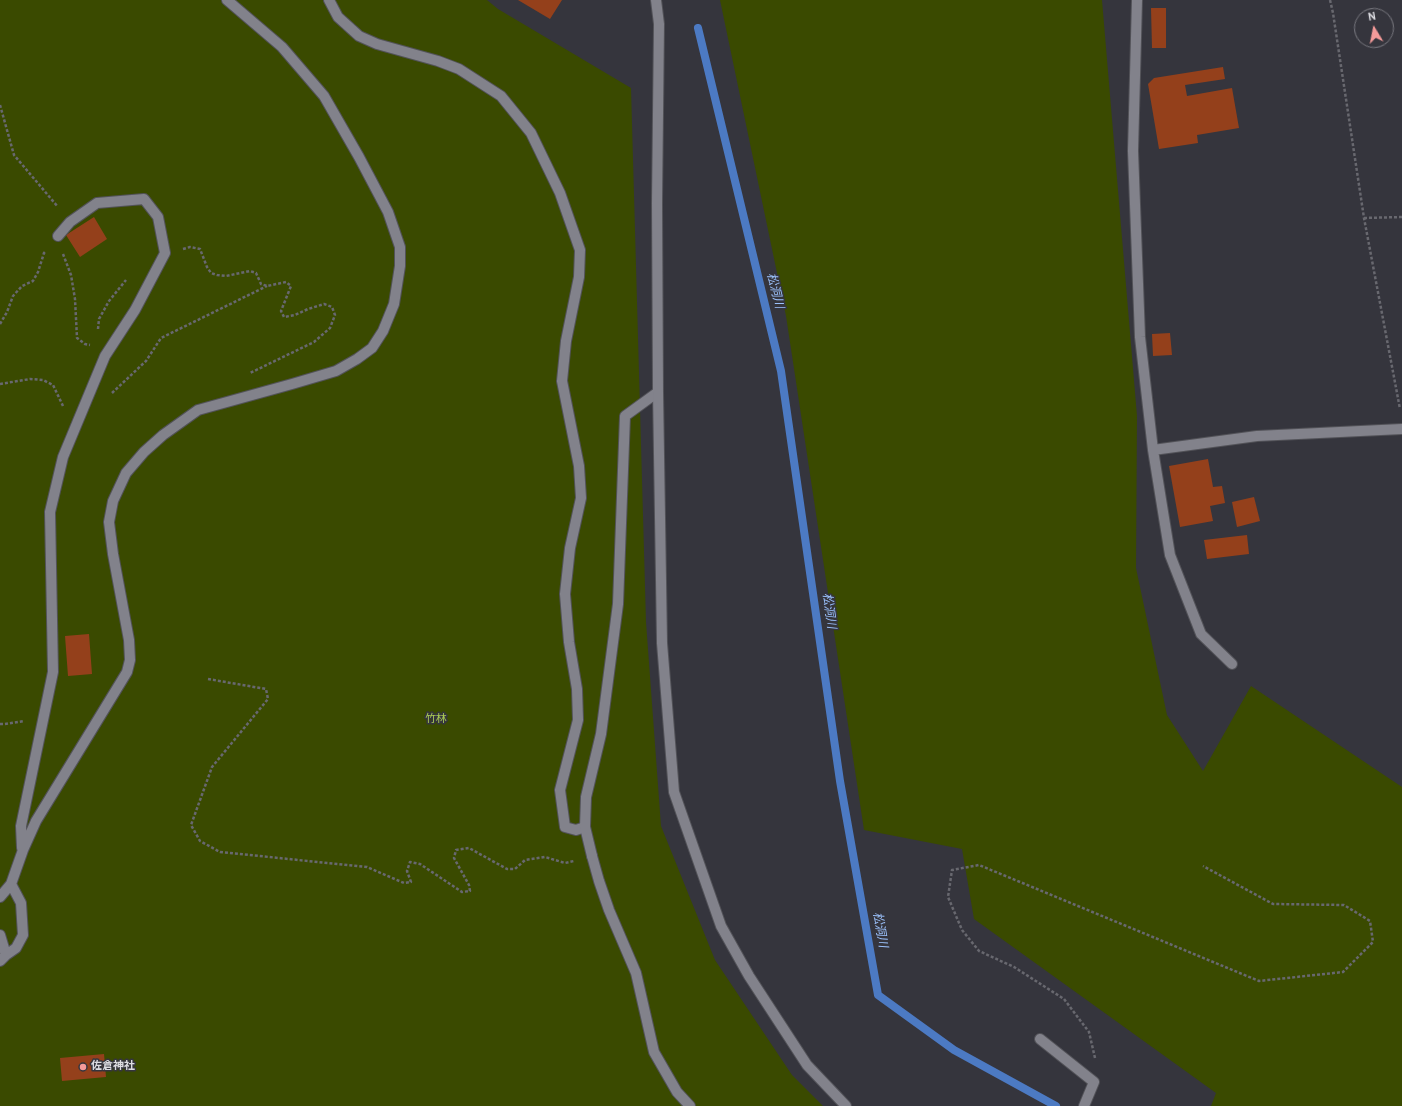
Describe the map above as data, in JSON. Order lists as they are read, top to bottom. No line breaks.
{"water":["松洞川"],"parks":["竹林"],"places":["佐倉神社"],"north":"top"}
